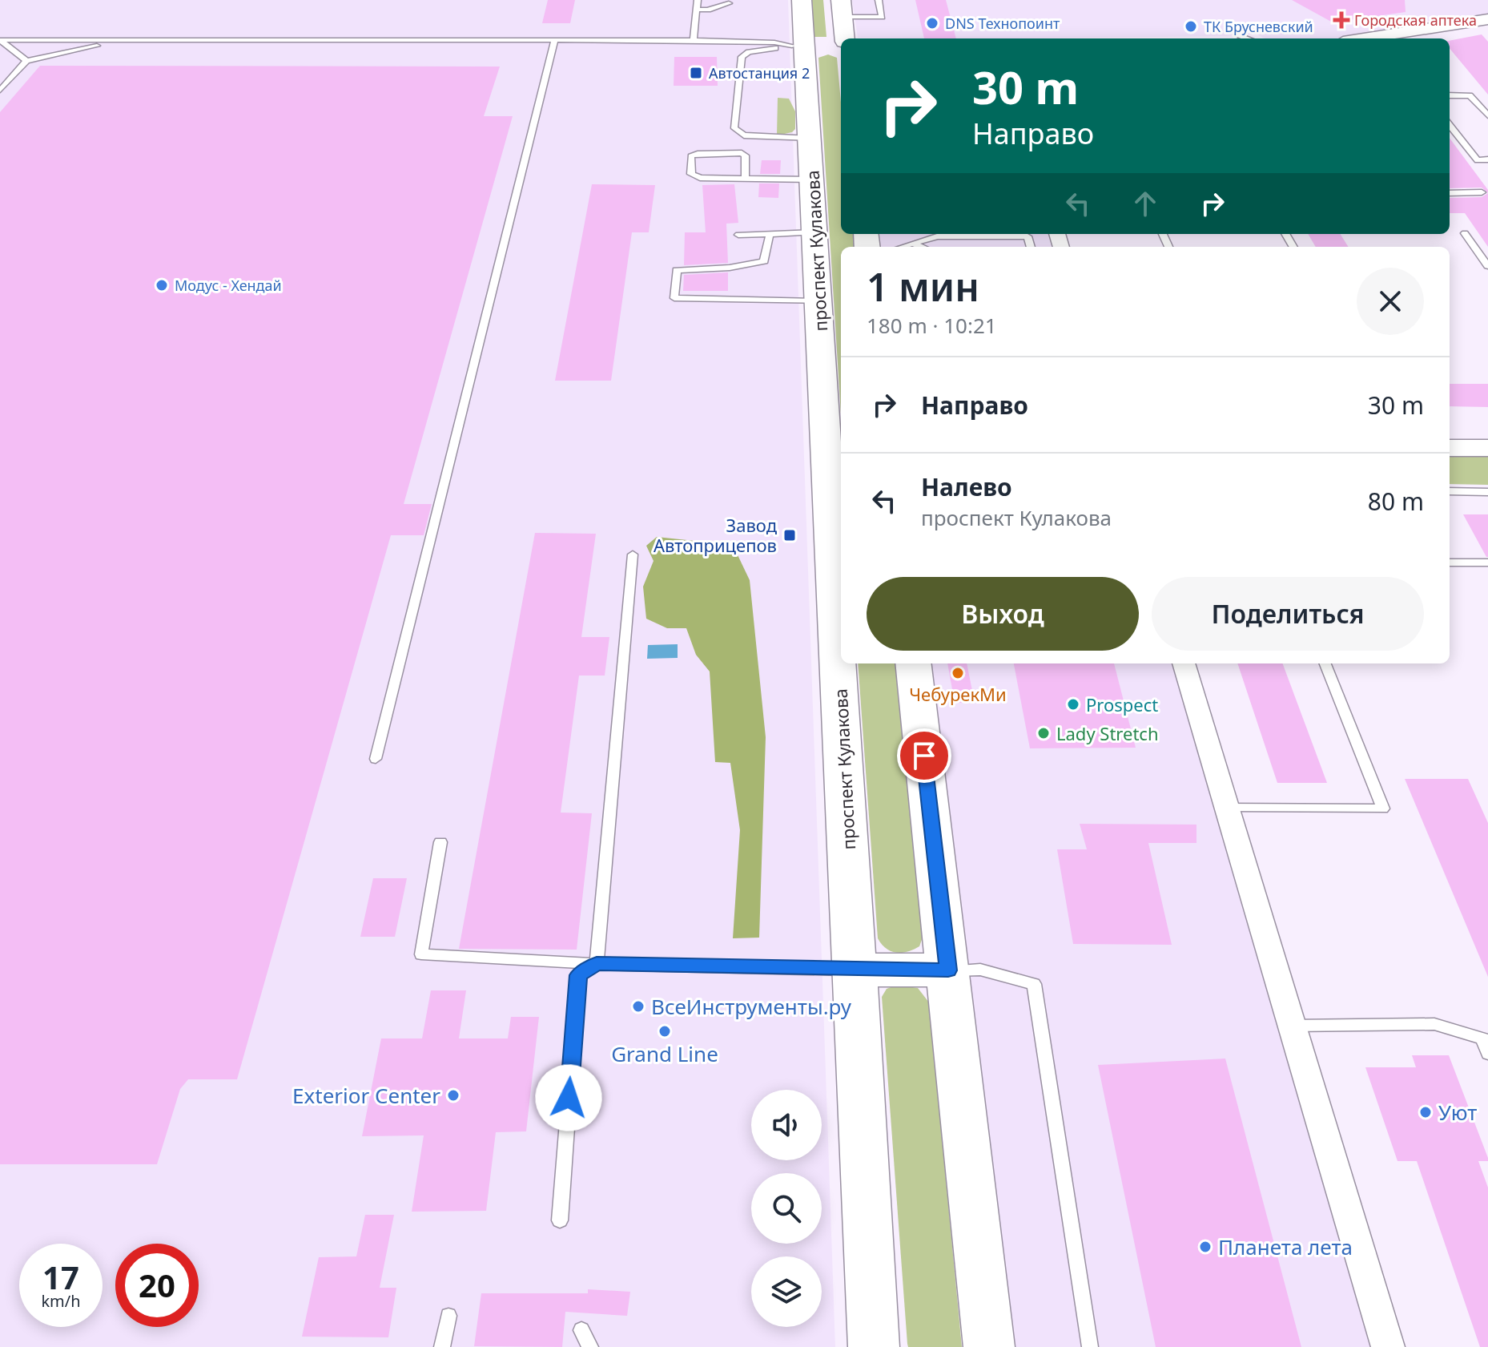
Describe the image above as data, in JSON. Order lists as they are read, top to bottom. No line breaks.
{"streets":{"main road":["проспект Кулакова"]},"places":{"health":["Городская аптека"],"other":["DNS Технопоинт","ТК Брусневский","Модус - Хендай","ЧебурекМи","Prospect","Lady Stretch","ВсеИнструменты.ру","Grand Line","Exterior Center","Уют","Планета лета"],"transit":["Автостанция 2","Завод Автоприцепов"]},"page":{"turn":["30 m","Направо"],"heading":["1 мин","180 m · 10:21"],"list":[{"name":"Направо","value":"30 m"},{"name":"Налево","note":"проспект Кулакова","value":"80 m"}],"buttons":["Выход","Поделиться"],"speed":"17 km/h","limit":"20"}}
